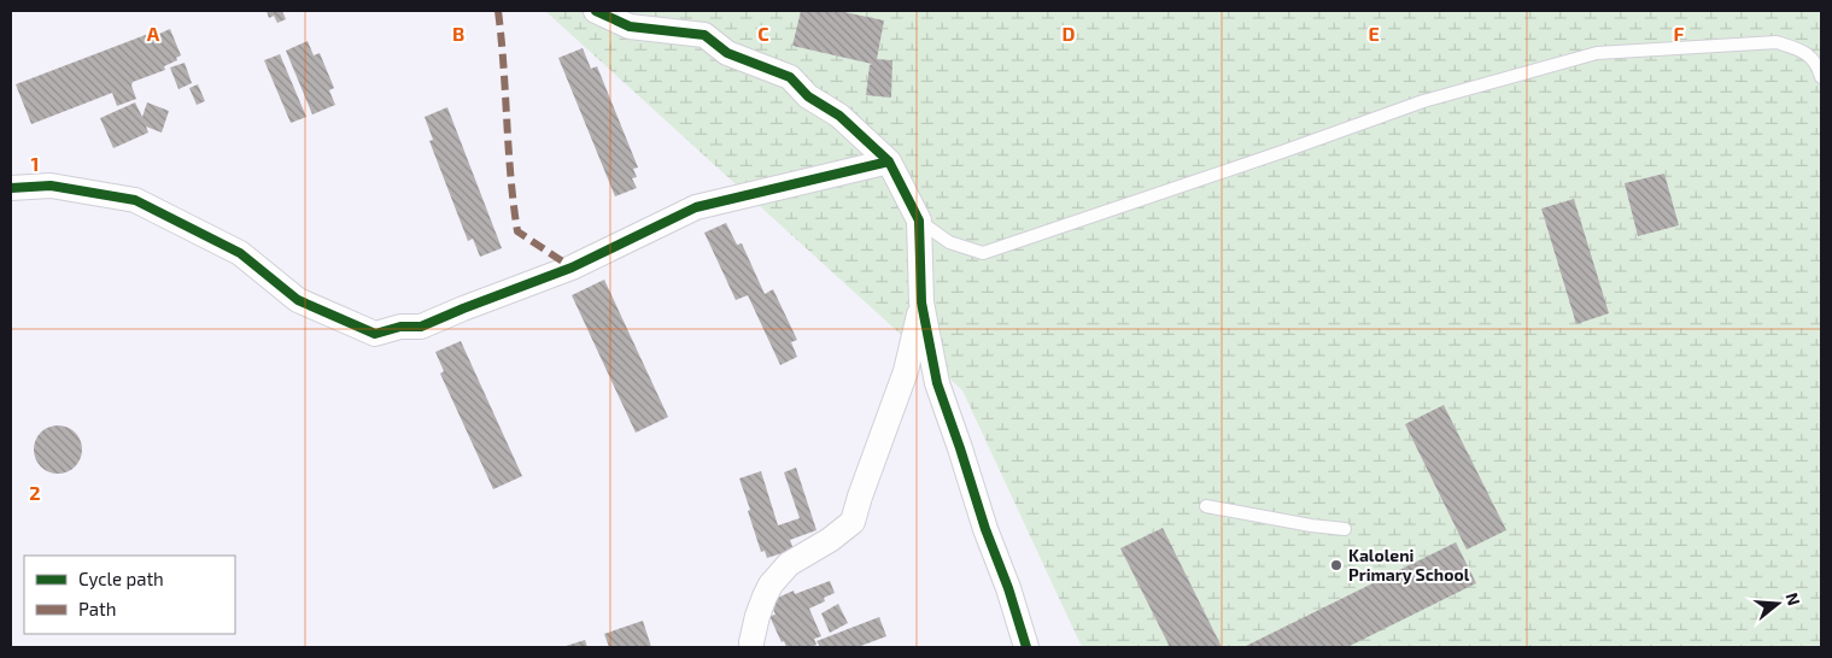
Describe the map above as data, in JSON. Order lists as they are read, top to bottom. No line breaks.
{"places":["Kaloleni Primary School"],"legend":["Cycle path","Path"],"north":"right","grid":{"columns":["A","B","C","D","E","F"],"rows":["1","2"]}}
